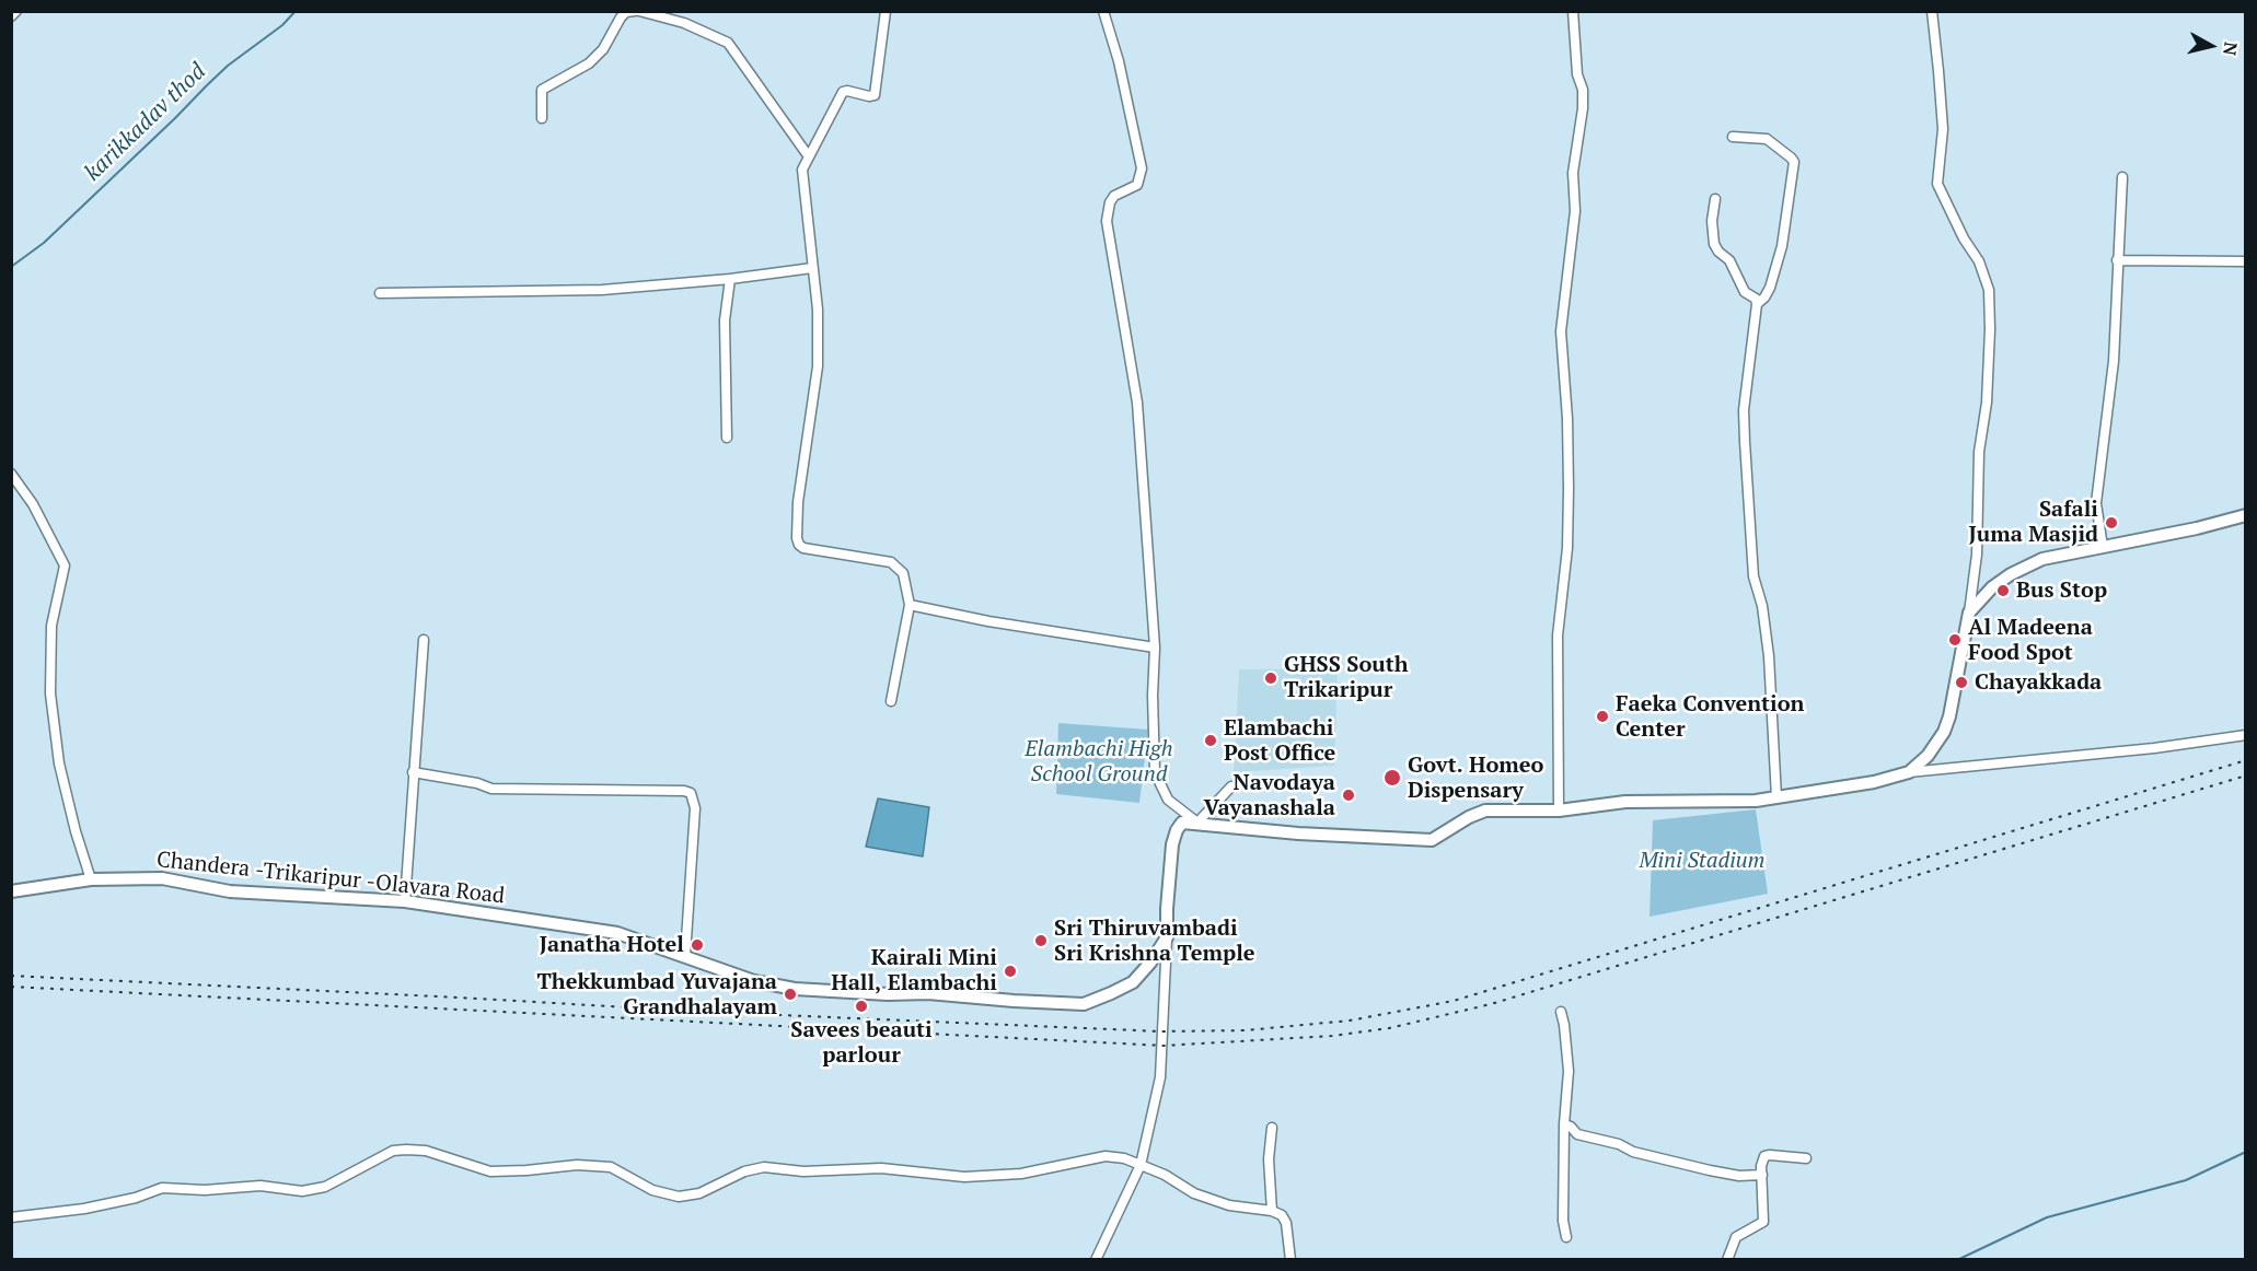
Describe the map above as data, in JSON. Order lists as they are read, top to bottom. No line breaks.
{"streets":{"main road":["Chandera -Trikaripur -Olavara Road"]},"water":["karikkadav thod"],"parks":["Elambachi High School Ground","Mini Stadium"],"places":["Safali Juma Masjid","Bus Stop","Al Madeena Food Spot","GHSS South Trikaripur","Chayakkada","Faeka Convention Center","Elambachi Post Office","Govt. Homeo Dispensary","Navodaya Vayanashala","Sri Thiruvambadi Sri Krishna Temple","Janatha Hotel","Kairali Mini Hall, Elambachi","Thekkumbad Yuvajana Grandhalayam","Savees beauti parlour"],"north":"right"}
